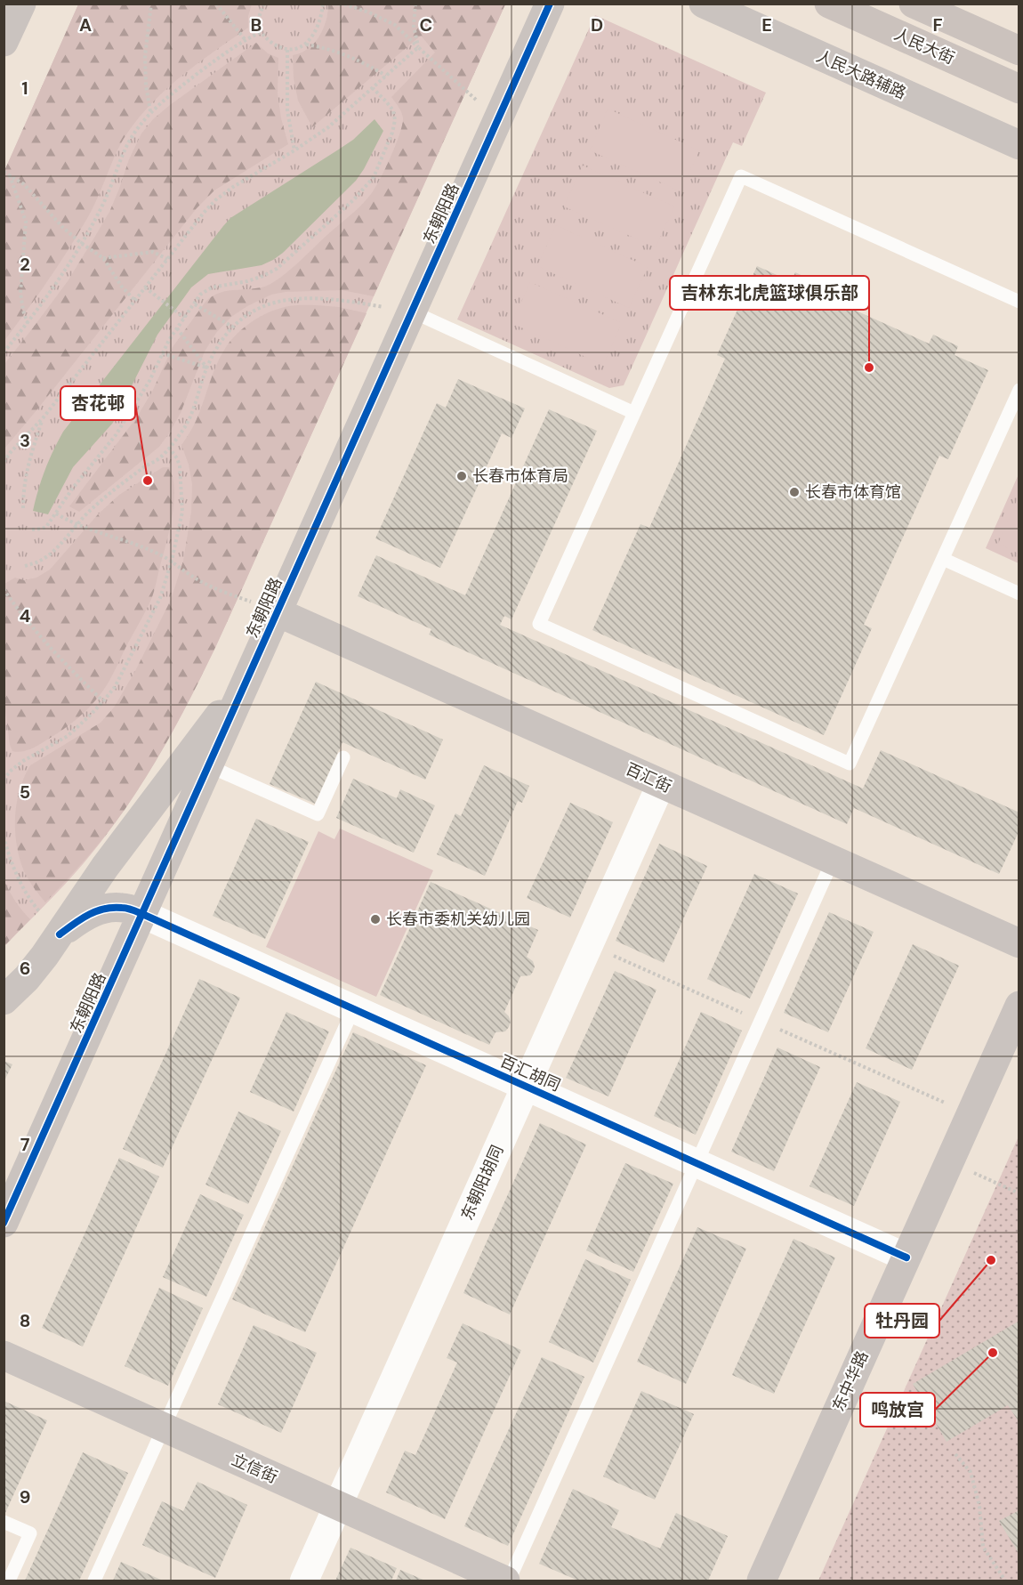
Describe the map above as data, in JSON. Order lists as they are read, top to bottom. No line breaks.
{"streets":{"main road":["人民大街"],"street":["人民大路辅路","东朝阳路","百汇街","百汇胡同","东朝阳胡同","东中华路","立信街"]},"crossings":[["东朝阳路","百汇街"],["东朝阳路","百汇胡同"],["百汇街","东朝阳胡同"],["百汇胡同","东朝阳胡同"],["百汇胡同","东中华路"],["东朝阳胡同","立信街"]],"places":["吉林东北虎篮球俱乐部","长春市体育局","杏花邨","长春市体育馆","长春市委机关幼儿园","牡丹园","鸣放宫"],"grid":{"columns":["A","B","C","D","E","F"],"rows":["1","2","3","4","5","6","7","8","9"]}}
